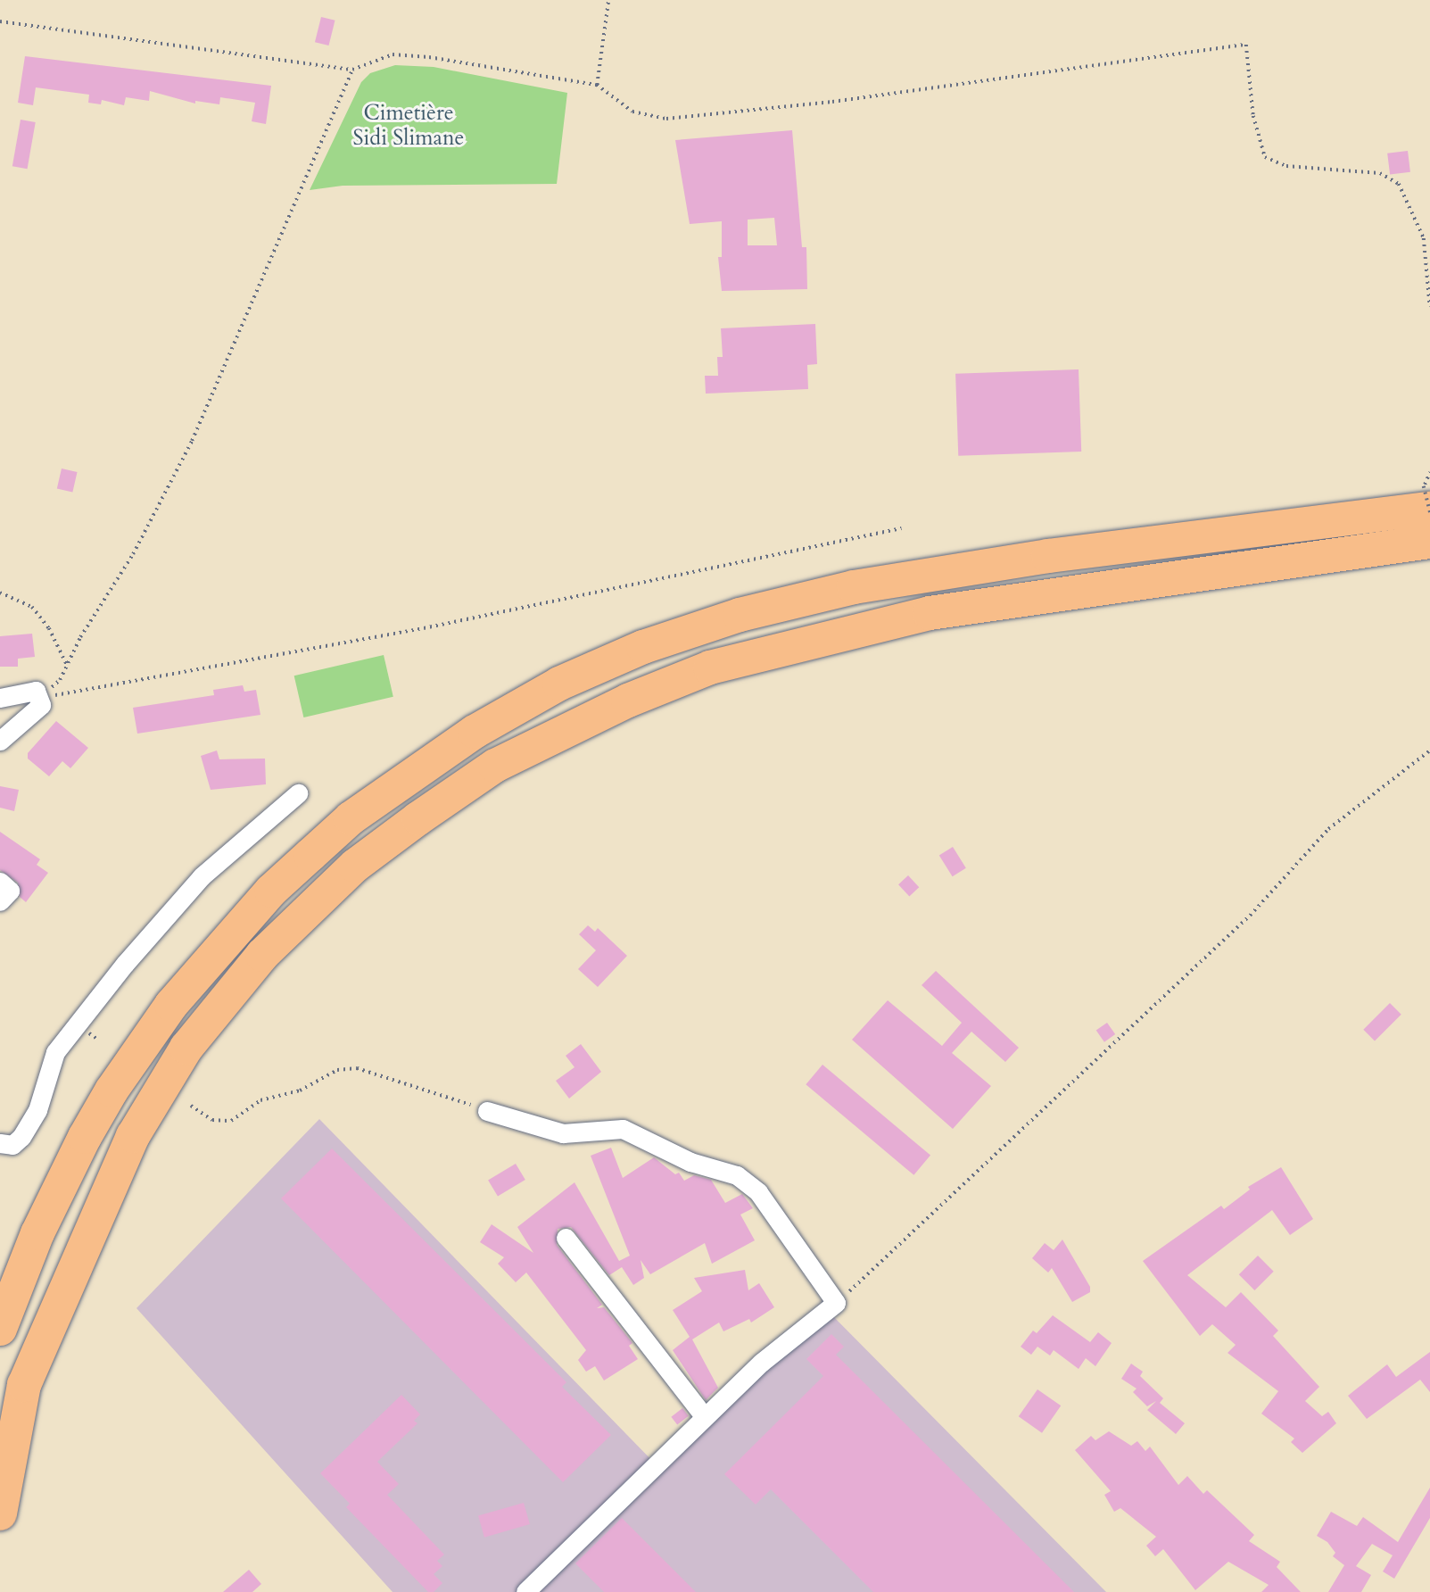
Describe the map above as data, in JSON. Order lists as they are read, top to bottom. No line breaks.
{"parks":["Cimetière Sidi Slimane"]}
